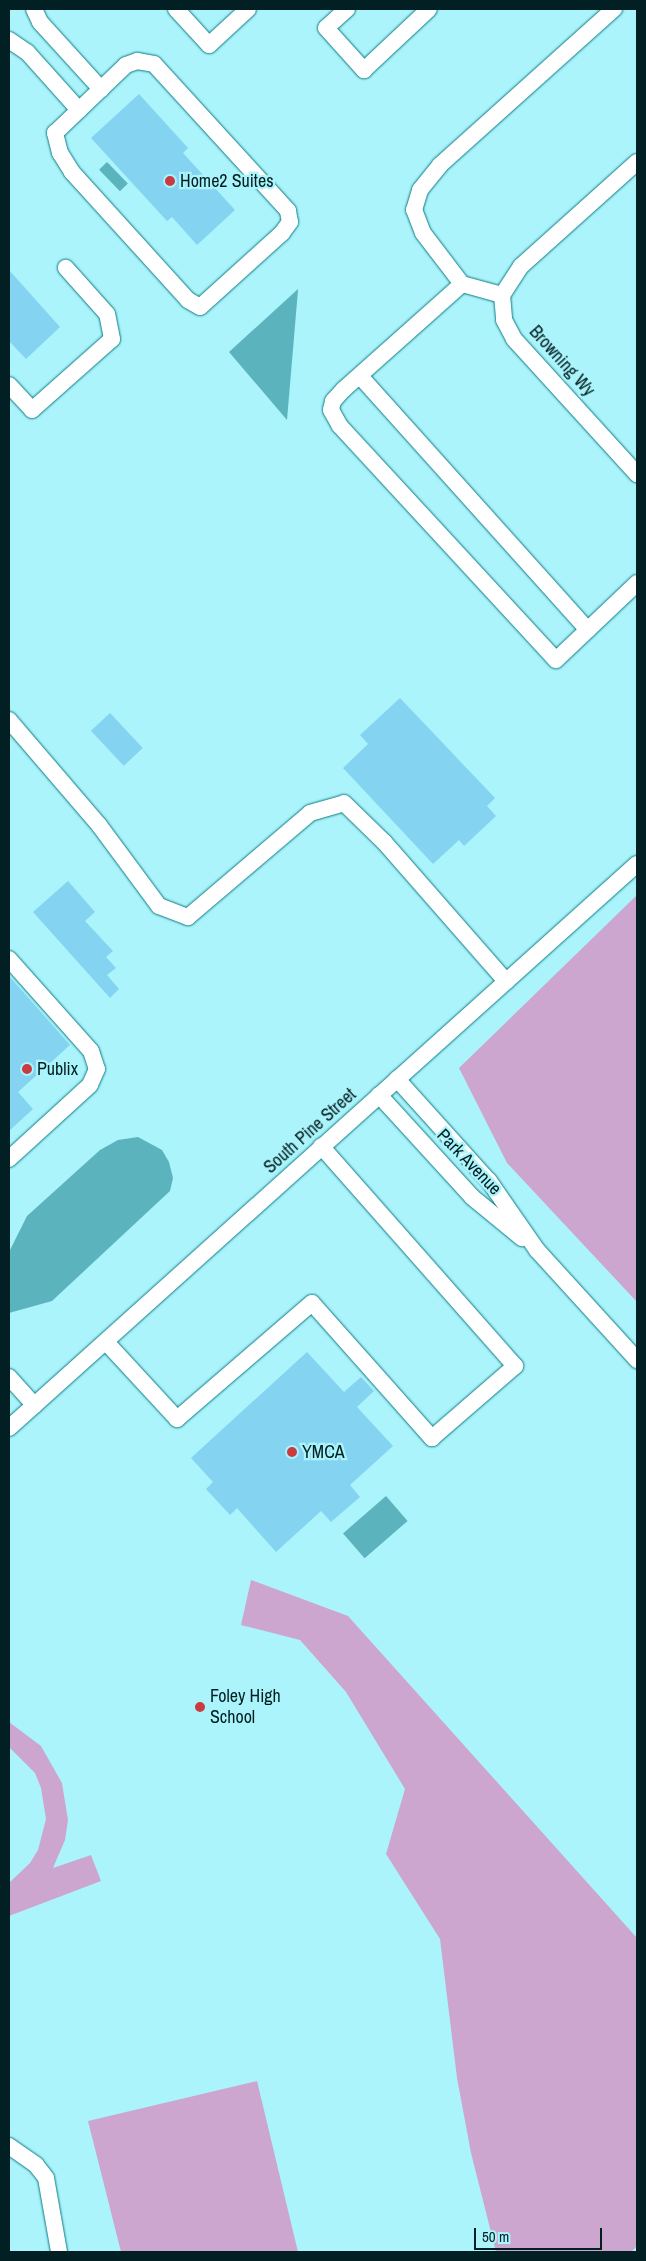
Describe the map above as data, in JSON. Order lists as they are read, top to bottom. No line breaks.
{"streets":{"street":["Browning Wy","South Pine Street","Park Avenue"]},"crossings":[["South Pine Street","Park Avenue"]],"places":["Home2 Suites","Publix","YMCA","Foley High School"],"scale_bar":"50 m"}
